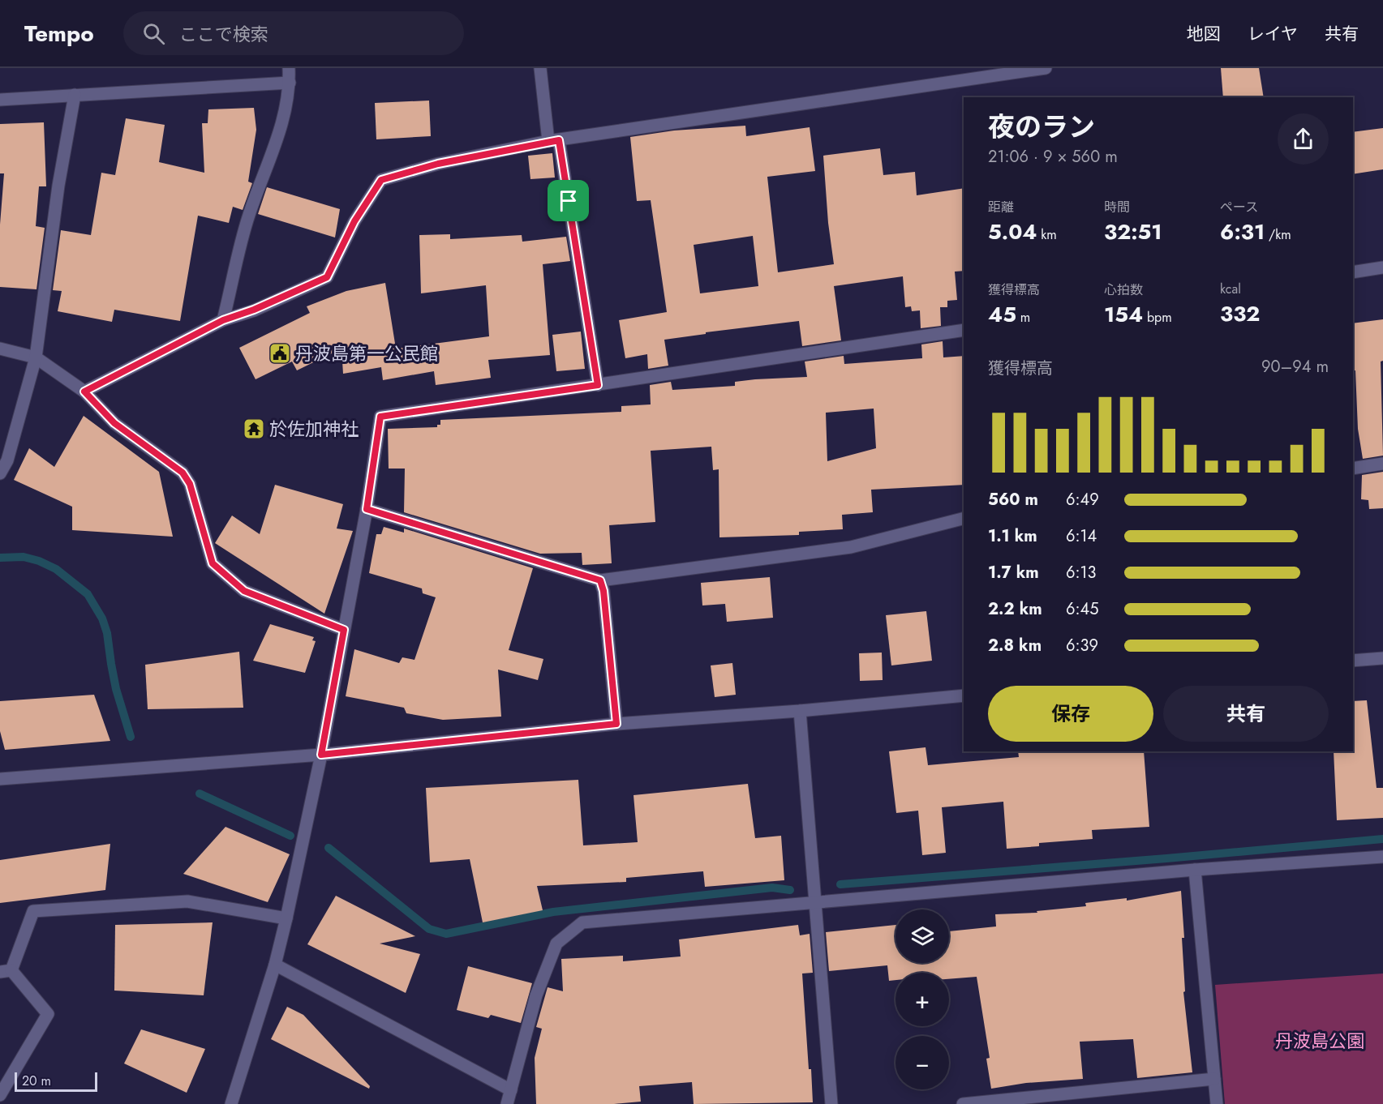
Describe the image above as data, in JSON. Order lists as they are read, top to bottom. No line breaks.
{"parks":["丹波島公園"],"places":{"public building":["丹波島第一公民館"],"temple":["於佐加神社"]},"scale_bar":"20 m","page":{"header":"Tempo","search":"ここで検索","nav":["地図","レイヤ","共有"],"heading":["夜のラン","21:06 · 9 × 560 m"],"stats":[["距離","5.04 km"],["時間","32:51"],["ペース","6:31 /km"],["獲得標高","45 m"],["心拍数","154 bpm"],["kcal","332"]],"chart":["獲得標高","90–94 m"],"list":[{"name":"560 m","note":"6:49"},{"name":"1.1 km","note":"6:14"},{"name":"1.7 km","note":"6:13"},{"name":"2.2 km","note":"6:45"},{"name":"2.8 km","note":"6:39"}],"buttons":["保存","共有"],"map_buttons":["+","−"],"scale":"20 m"}}
